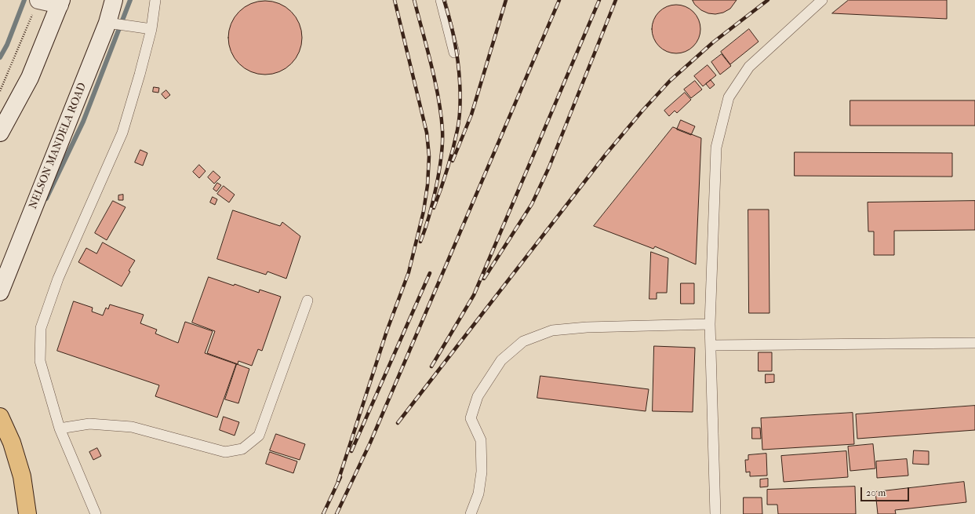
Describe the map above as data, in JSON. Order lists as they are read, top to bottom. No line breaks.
{"streets":{"main road":["NELSON MANDELA ROAD"]},"scale_bar":"20 m"}
